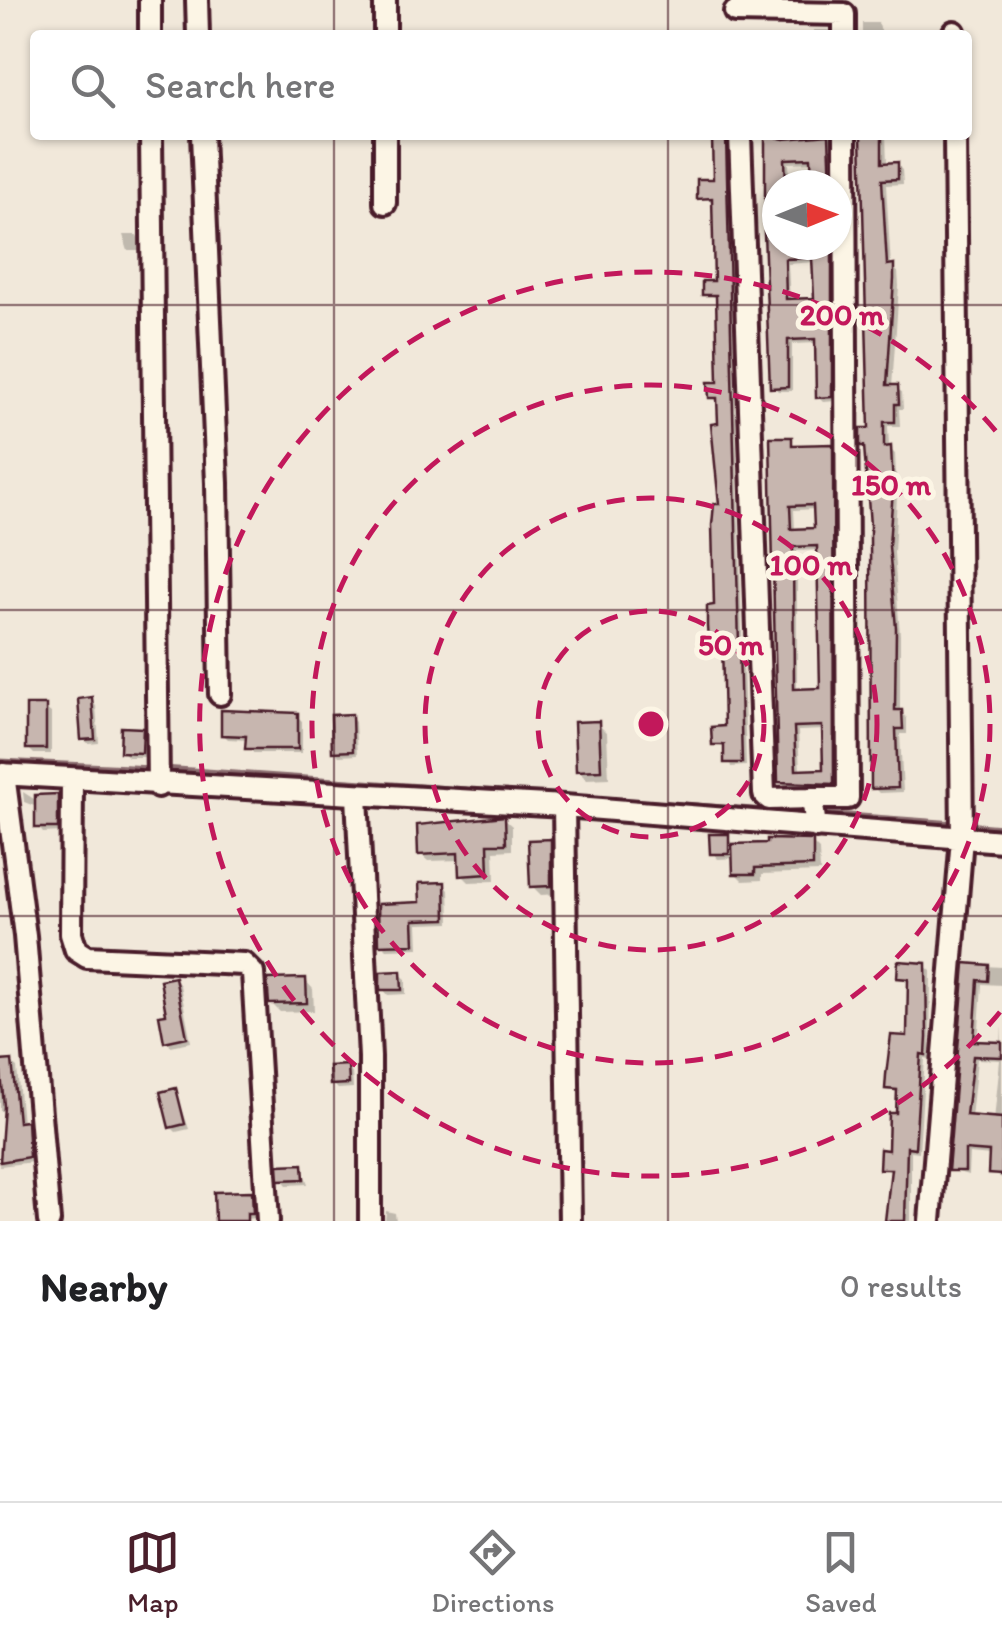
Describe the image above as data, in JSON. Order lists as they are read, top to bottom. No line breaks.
{"north":"right","page":{"search":"Search here","heading":["Nearby","0 results"],"nav":["Map","Directions","Saved"]},"rings":["200 m","150 m","100 m","50 m"]}
